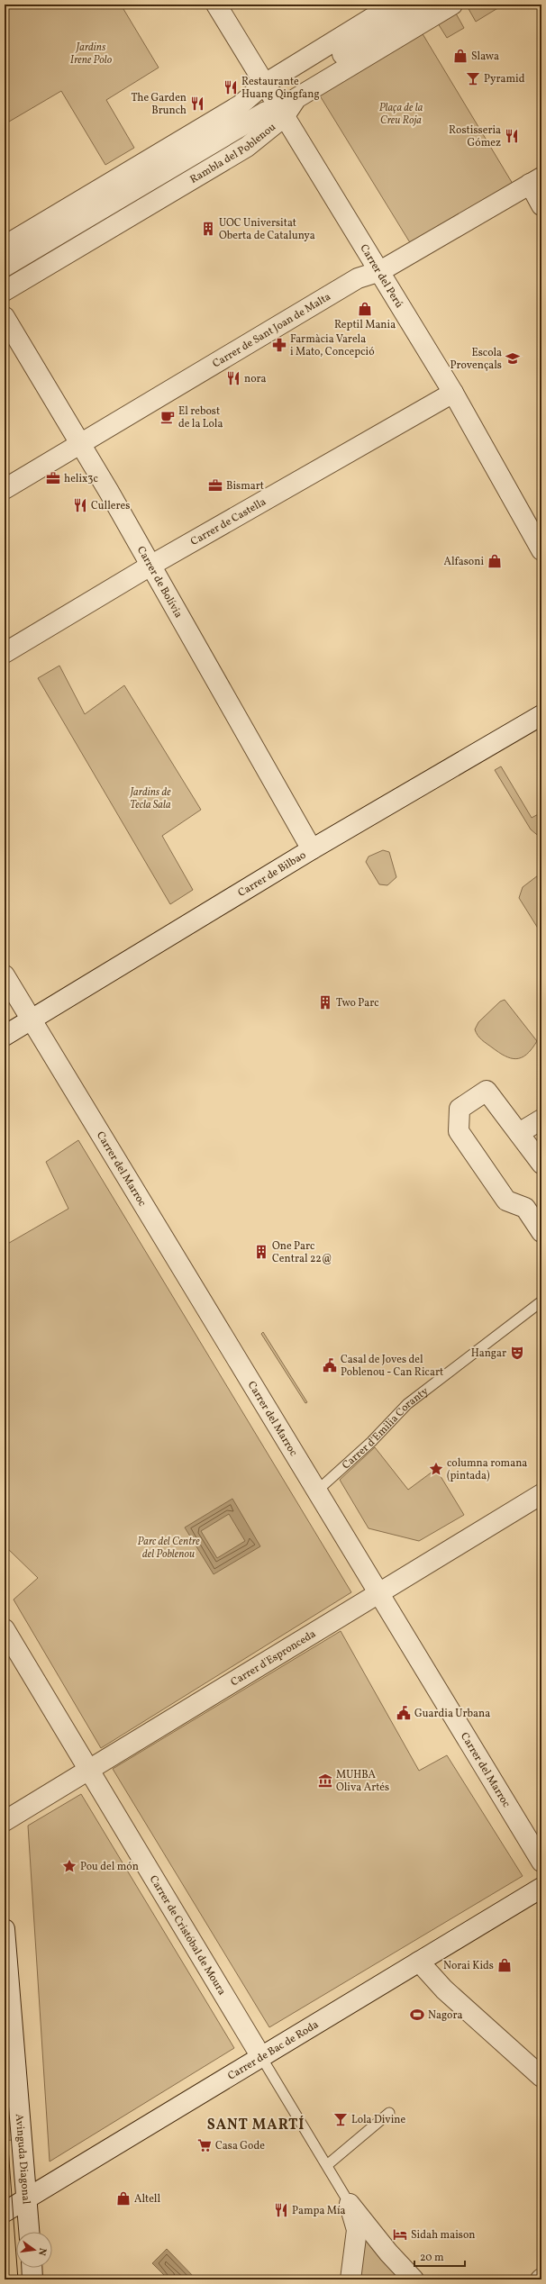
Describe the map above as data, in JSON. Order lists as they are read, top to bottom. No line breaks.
{"streets":{"street":["Rambla del Poblenou","Carrer del Perú","Carrer de Sant Joan de Malta","Carrer de Castella","Carrer de Bolívia","Carrer de Bilbao","Carrer del Marroc","Carrer d'Espronceda","Carrer de Cristóbal de Moura","Carrer de Bac de Roda","Avinguda Diagonal"],"lane":["Carrer d'Emilia Coranty"]},"crossings":[["Rambla del Poblenou","Carrer del Perú"],["Carrer del Perú","Carrer de Sant Joan de Malta"],["Carrer del Perú","Carrer de Castella"],["Carrer de Sant Joan de Malta","Carrer de Bolívia"],["Carrer de Castella","Carrer de Bolívia"],["Carrer de Bolívia","Carrer de Bilbao"],["Carrer de Bilbao","Carrer del Marroc"],["Carrer del Marroc","Carrer d'Emilia Coranty"],["Carrer del Marroc","Carrer d'Espronceda"],["Carrer d'Espronceda","Carrer de Cristóbal de Moura"],["Carrer de Cristóbal de Moura","Carrer de Bac de Roda"],["Carrer de Bac de Roda","Avinguda Diagonal"]],"districts":["SANT MARTÍ"],"parks":["Jardins Irene Polo","Plaça de la Creu Roja","Jardins de Tecla Sala","Parc del Centre del Poblenou"],"places":{"shop":["Slawa","Reptil Mania","Alfasoni","Norai Kids","Altell"],"bar":["Pyramid","Lola Divine"],"restaurant":["Restaurante Huang Qingfang","The Garden Brunch","Rostisseria Gómez","nora","Culleres","Pampa Mía"],"building":["UOC Universitat Oberta de Catalunya","Two Parc","One Parc Central 22@"],"pharmacy":["Farmàcia Varela i Mato, Concepció"],"school or university":["Escola Provençals"],"cafe":["El rebost de la Lola"],"office":["helix3c","Bismart"],"theatre":["Hangar"],"public building":["Casal de Joves del Poblenou - Can Ricart","Guardia Urbana"],"place":["columna romana (pintada)","Pou del món"],"museum":["MUHBA Oliva Artés"],"sports":["Nagora"],"supermarket":["Casa Gode"],"hotel":["Sidah maison"]},"scale_bar":"20 m","north":"right"}
